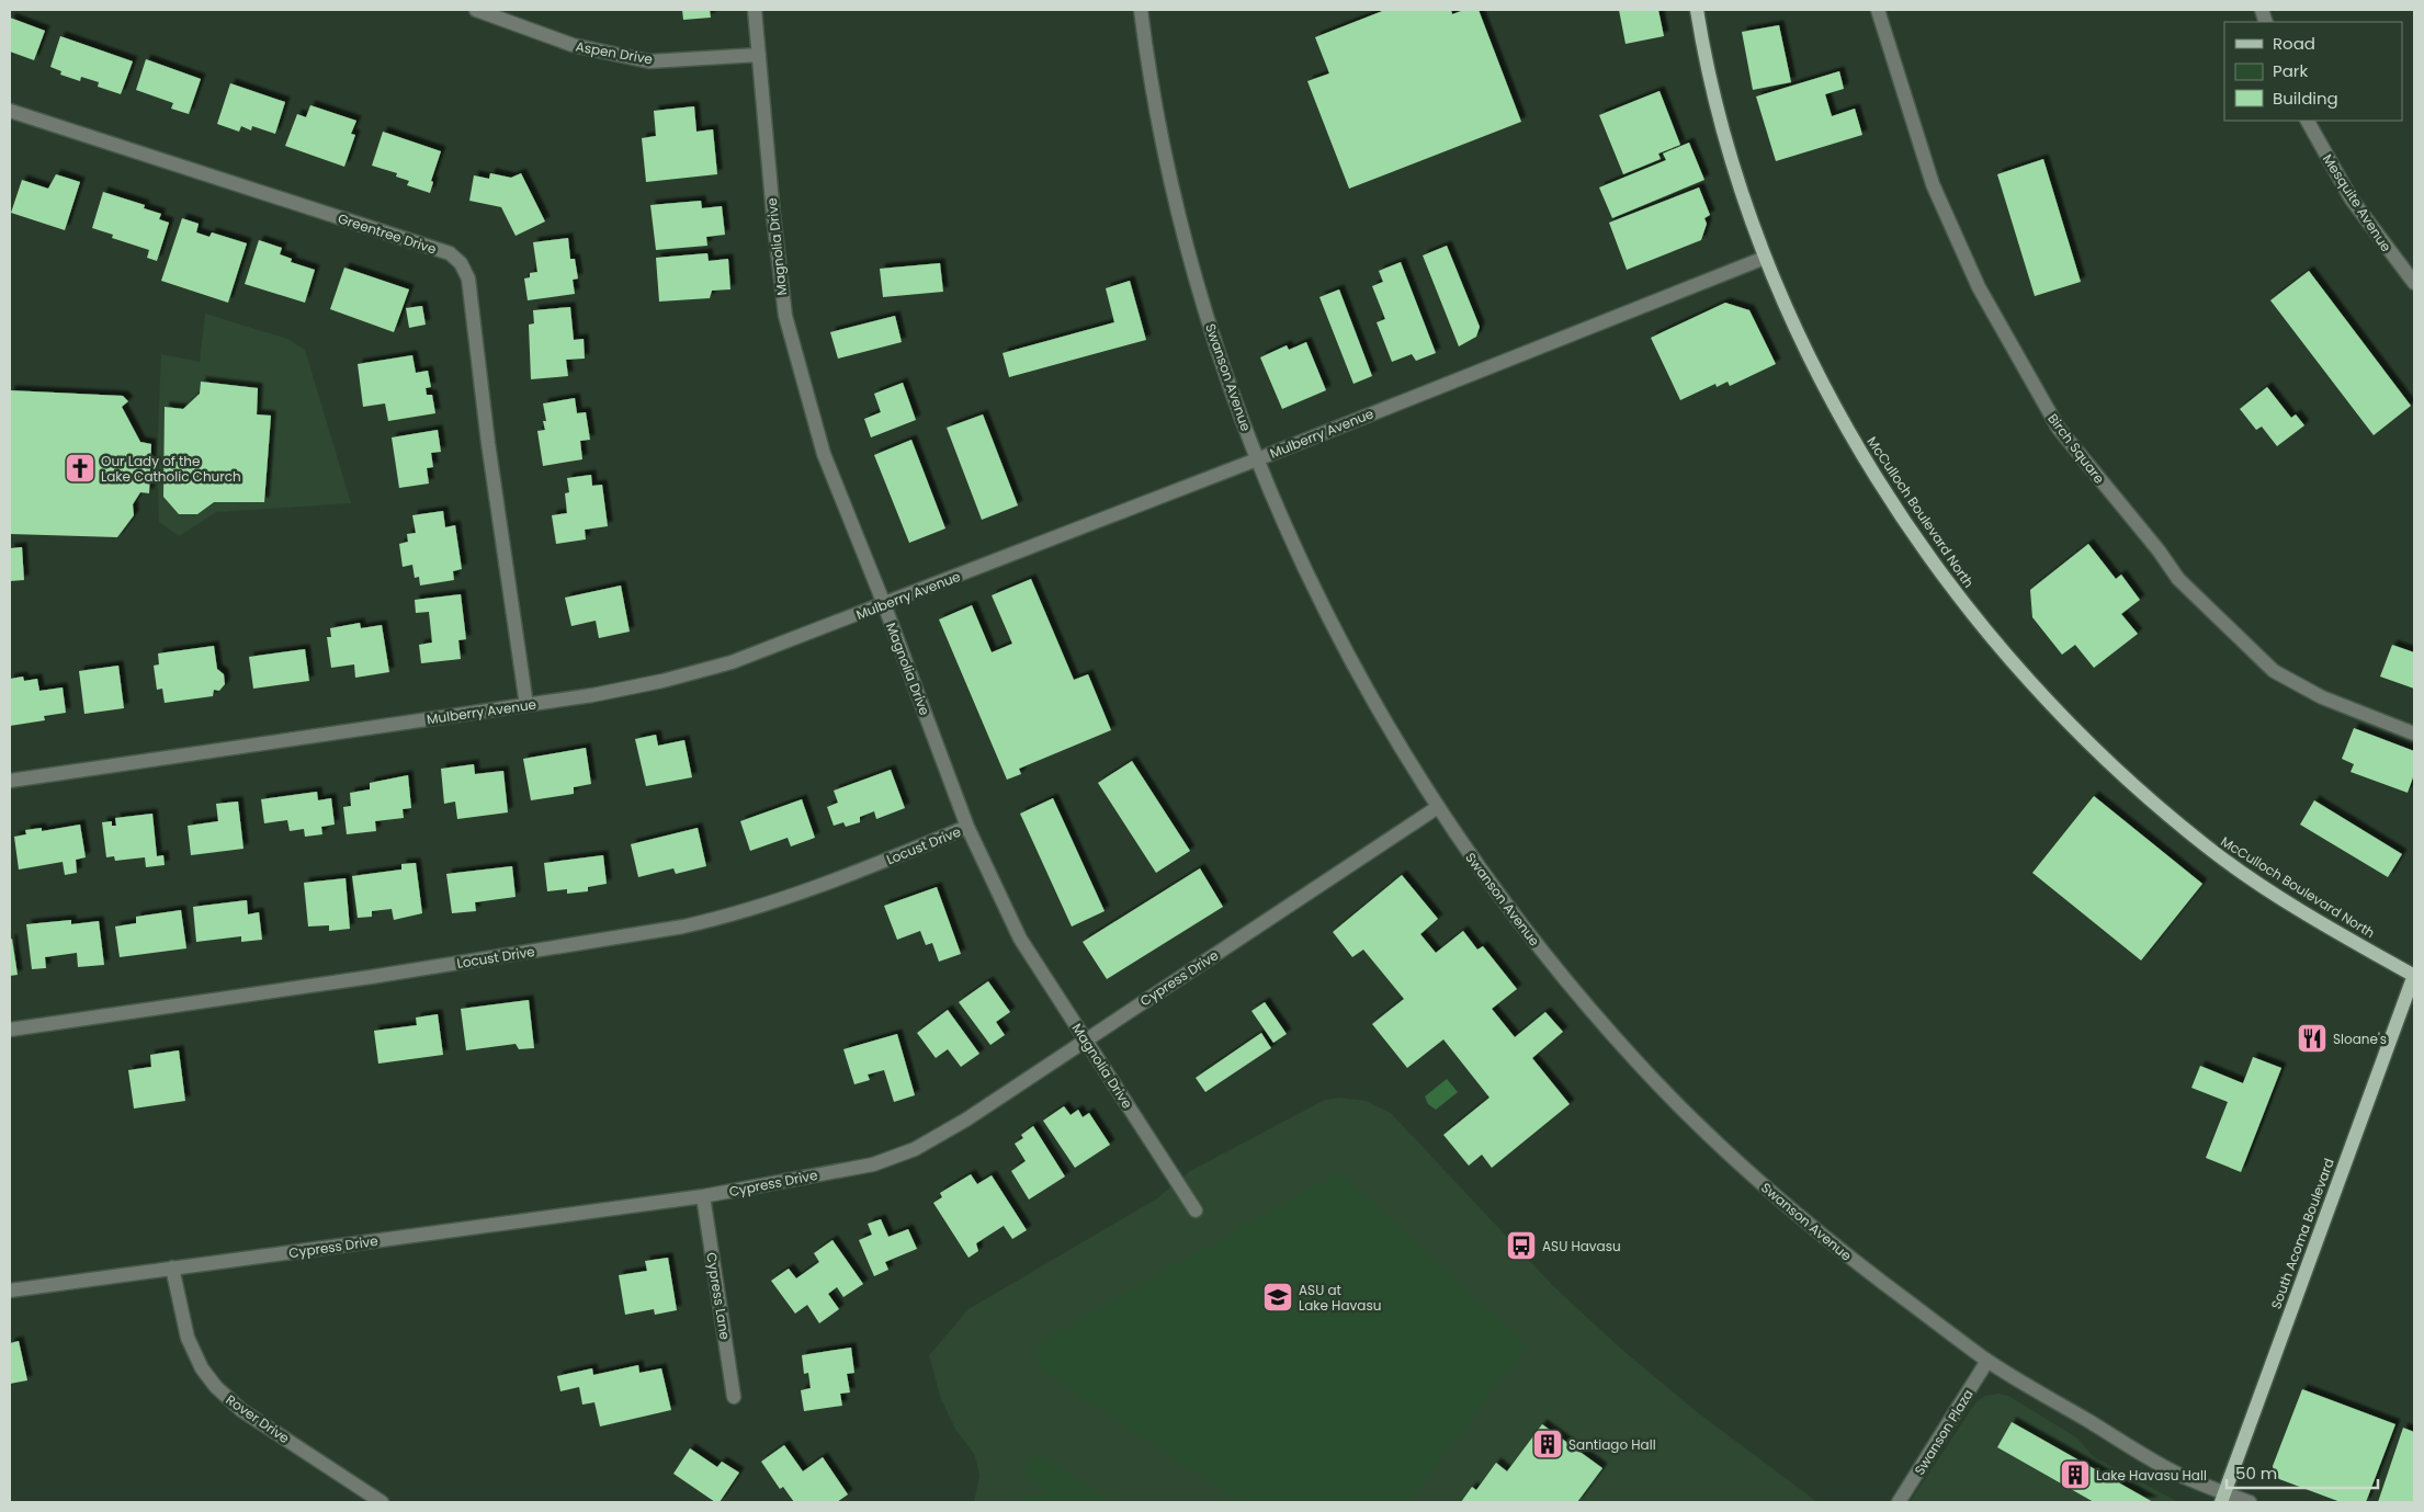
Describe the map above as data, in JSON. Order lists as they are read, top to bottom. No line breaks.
{"streets":{"main road":["McCulloch Boulevard North","South Acoma Boulevard"],"street":["Aspen Drive","Mesquite Avenue","Greentree Drive","Magnolia Drive","Swanson Avenue","Mulberry Avenue","Birch Square","Locust Drive","Cypress Drive","Cypress Lane","Rover Drive","Swanson Plaza"]},"crossings":[["Aspen Drive","Magnolia Drive"],["Greentree Drive","Mulberry Avenue"],["Magnolia Drive","Mulberry Avenue"],["Magnolia Drive","Locust Drive"],["Magnolia Drive","Cypress Drive"],["Swanson Avenue","Mulberry Avenue"],["Swanson Avenue","Cypress Drive"],["Swanson Avenue","South Acoma Boulevard"],["Swanson Avenue","Swanson Plaza"],["Mulberry Avenue","McCulloch Boulevard North"],["McCulloch Boulevard North","South Acoma Boulevard"],["Cypress Drive","Cypress Lane"],["Cypress Drive","Rover Drive"]],"places":{"church":["Our Lady of the Lake Catholic Church"],"restaurant":["Sloane's"],"bus stop":["ASU Havasu"],"school or university":["ASU at Lake Havasu"],"building":["Santiago Hall","Lake Havasu Hall"]},"legend":["Road","Park","Building"],"scale_bar":"50 m"}
